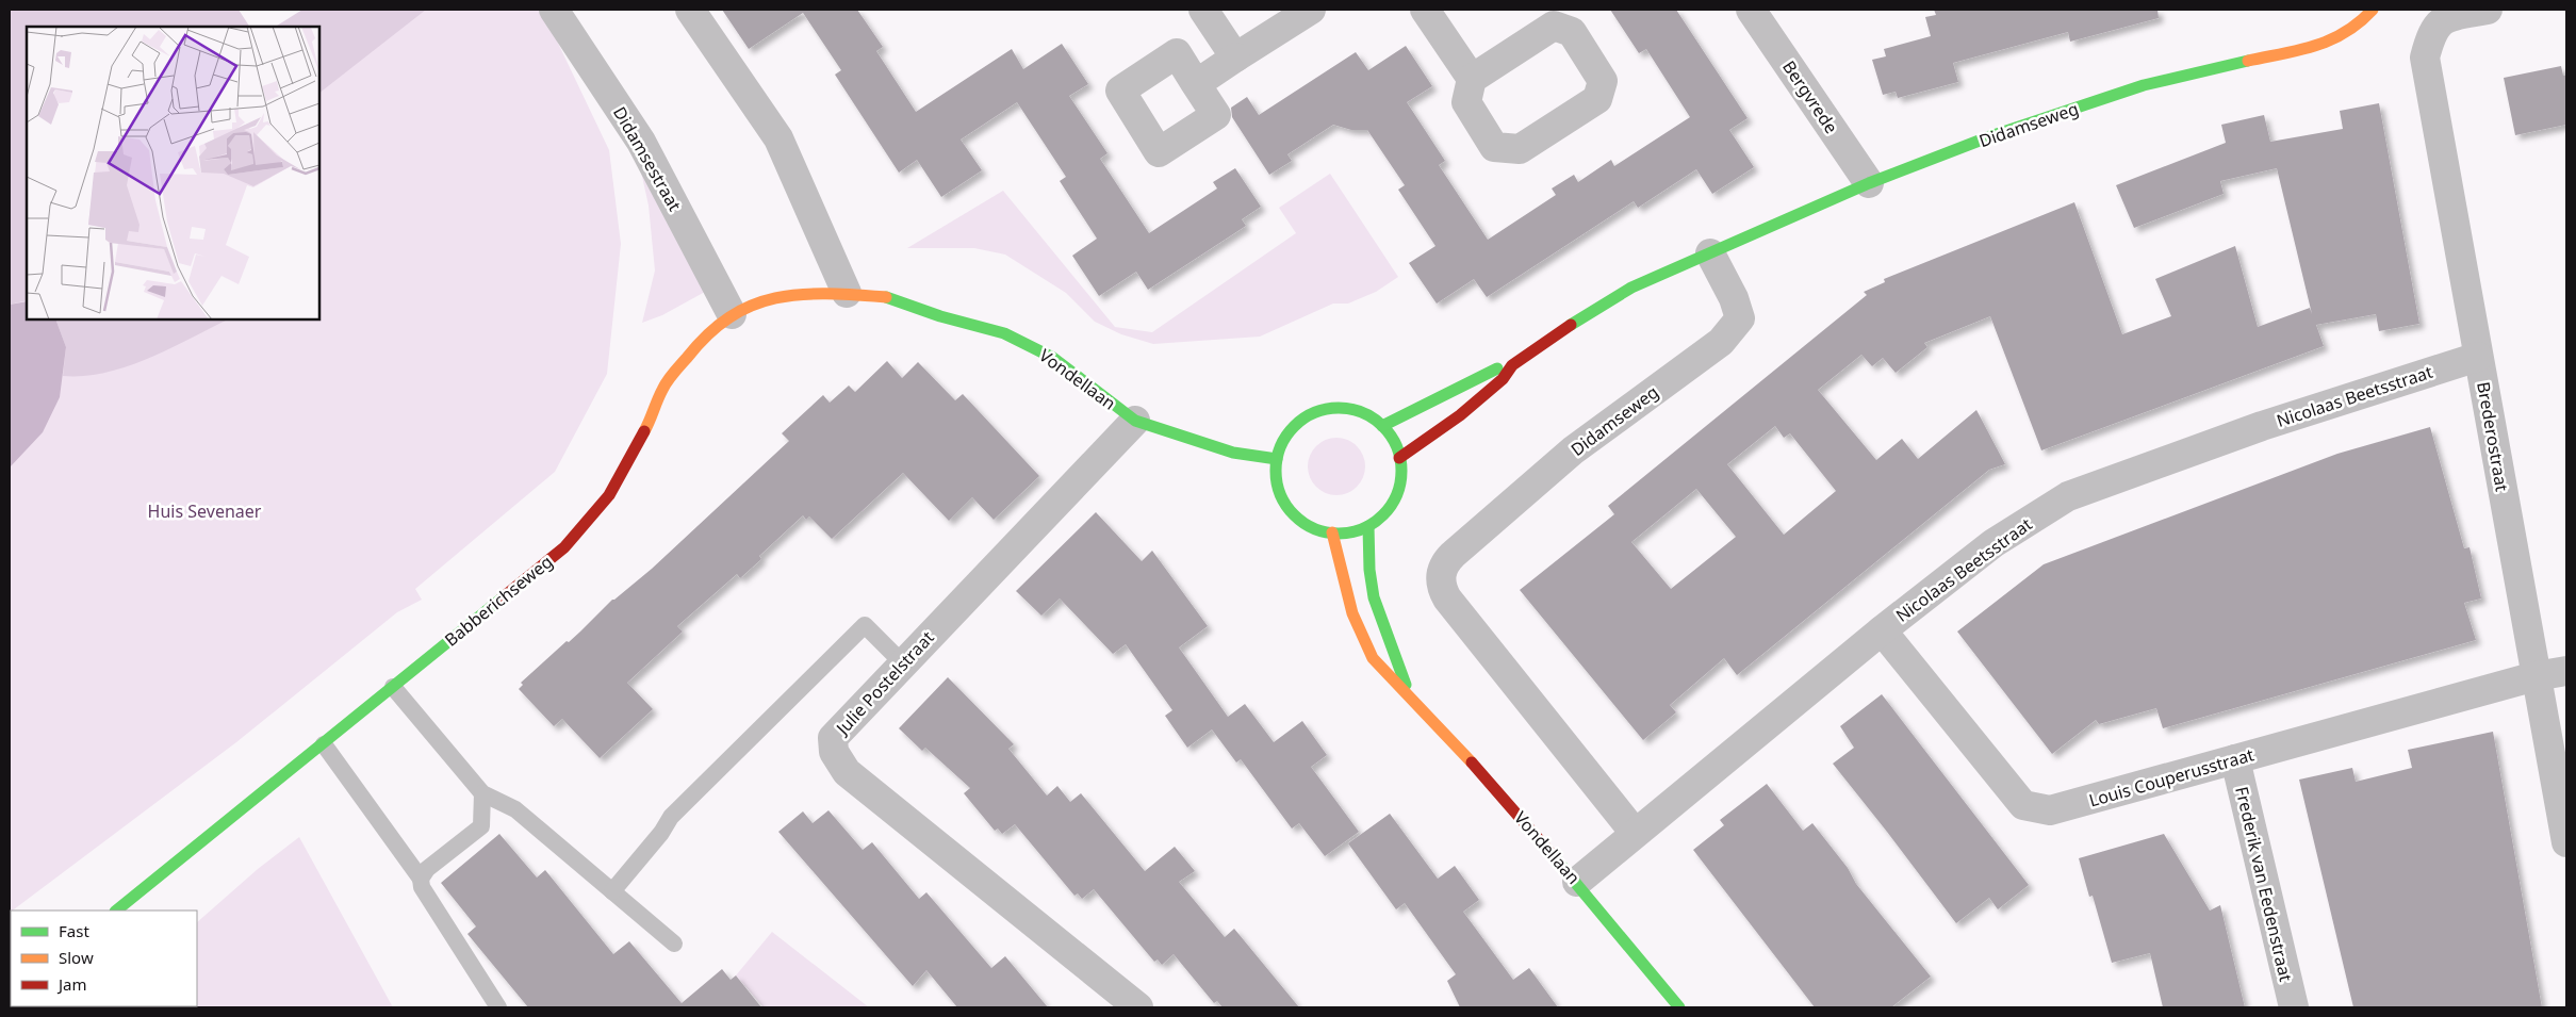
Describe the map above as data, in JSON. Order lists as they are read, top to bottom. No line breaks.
{"streets":{"street":["Bergvrede","Didamseweg","Didamsestraat","Vondellaan","Nicolaas Beetsstraat","Brederostraat","Babberichseweg","Julie Postelstraat","Louis Couperusstraat","Frederik van Eedenstraat"]},"crossings":[["Bergvrede","Didamseweg"],["Didamseweg","Vondellaan"],["Didamseweg","Nicolaas Beetsstraat"],["Didamsestraat","Babberichseweg"],["Vondellaan","Nicolaas Beetsstraat"],["Vondellaan","Babberichseweg"],["Vondellaan","Julie Postelstraat"],["Nicolaas Beetsstraat","Brederostraat"],["Nicolaas Beetsstraat","Louis Couperusstraat"],["Brederostraat","Louis Couperusstraat"],["Louis Couperusstraat","Frederik van Eedenstraat"]],"parks":["Huis Sevenaer"],"legend":["Fast","Slow","Jam"]}
